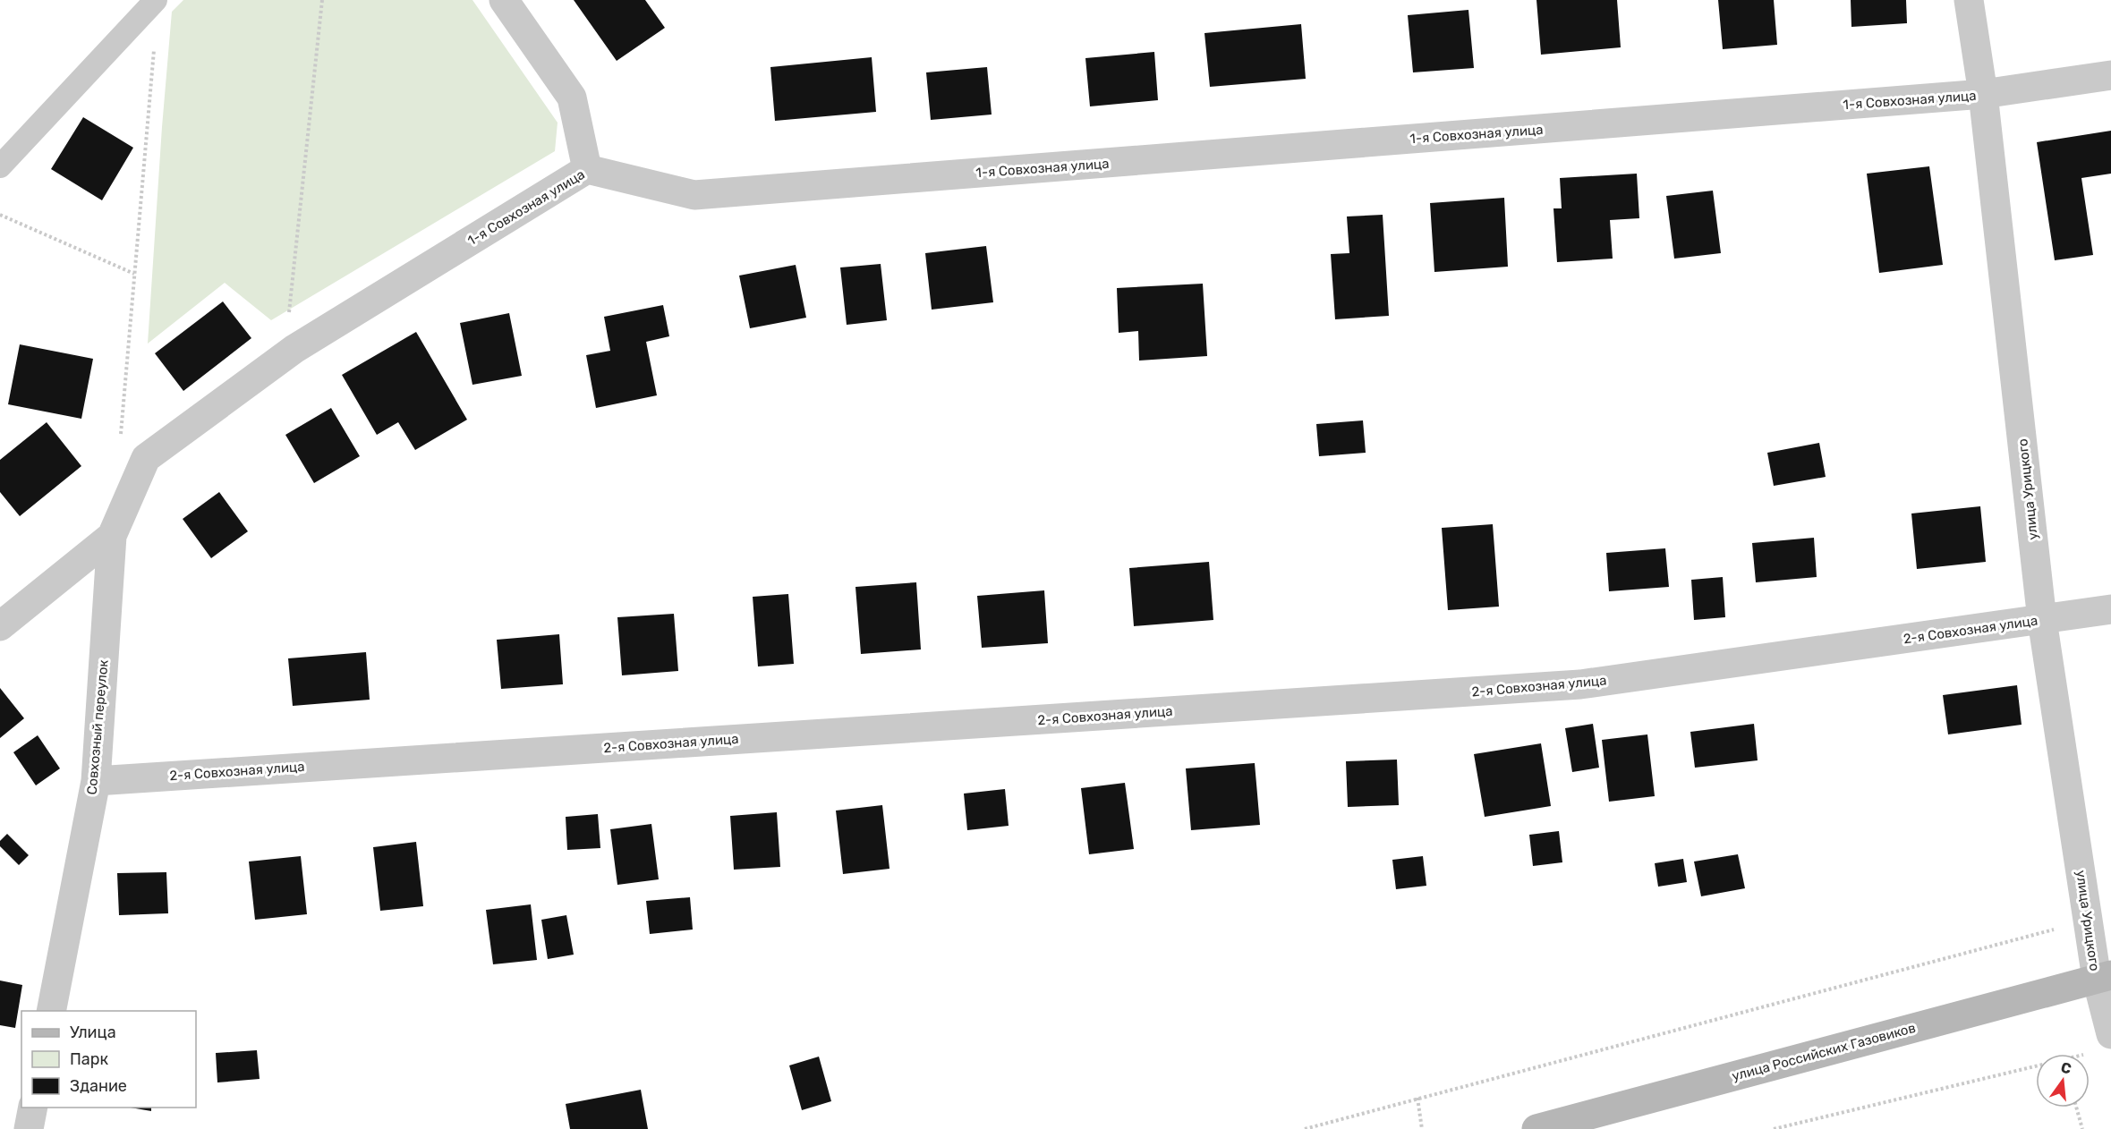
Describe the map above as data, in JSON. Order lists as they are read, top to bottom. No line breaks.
{"streets":{"main road":["улица Российских Газовиков"],"street":["1-я Совхозная улица","улица Урицкого","2-я Совхозная улица","Совхозный переулок"]},"crossings":[["1-я Совхозная улица","улица Урицкого"],["1-я Совхозная улица","Совхозный переулок"],["улица Урицкого","2-я Совхозная улица"],["улица Урицкого","улица Российских Газовиков"],["2-я Совхозная улица","Совхозный переулок"]],"legend":["Улица","Парк","Здание"],"north":"top"}
